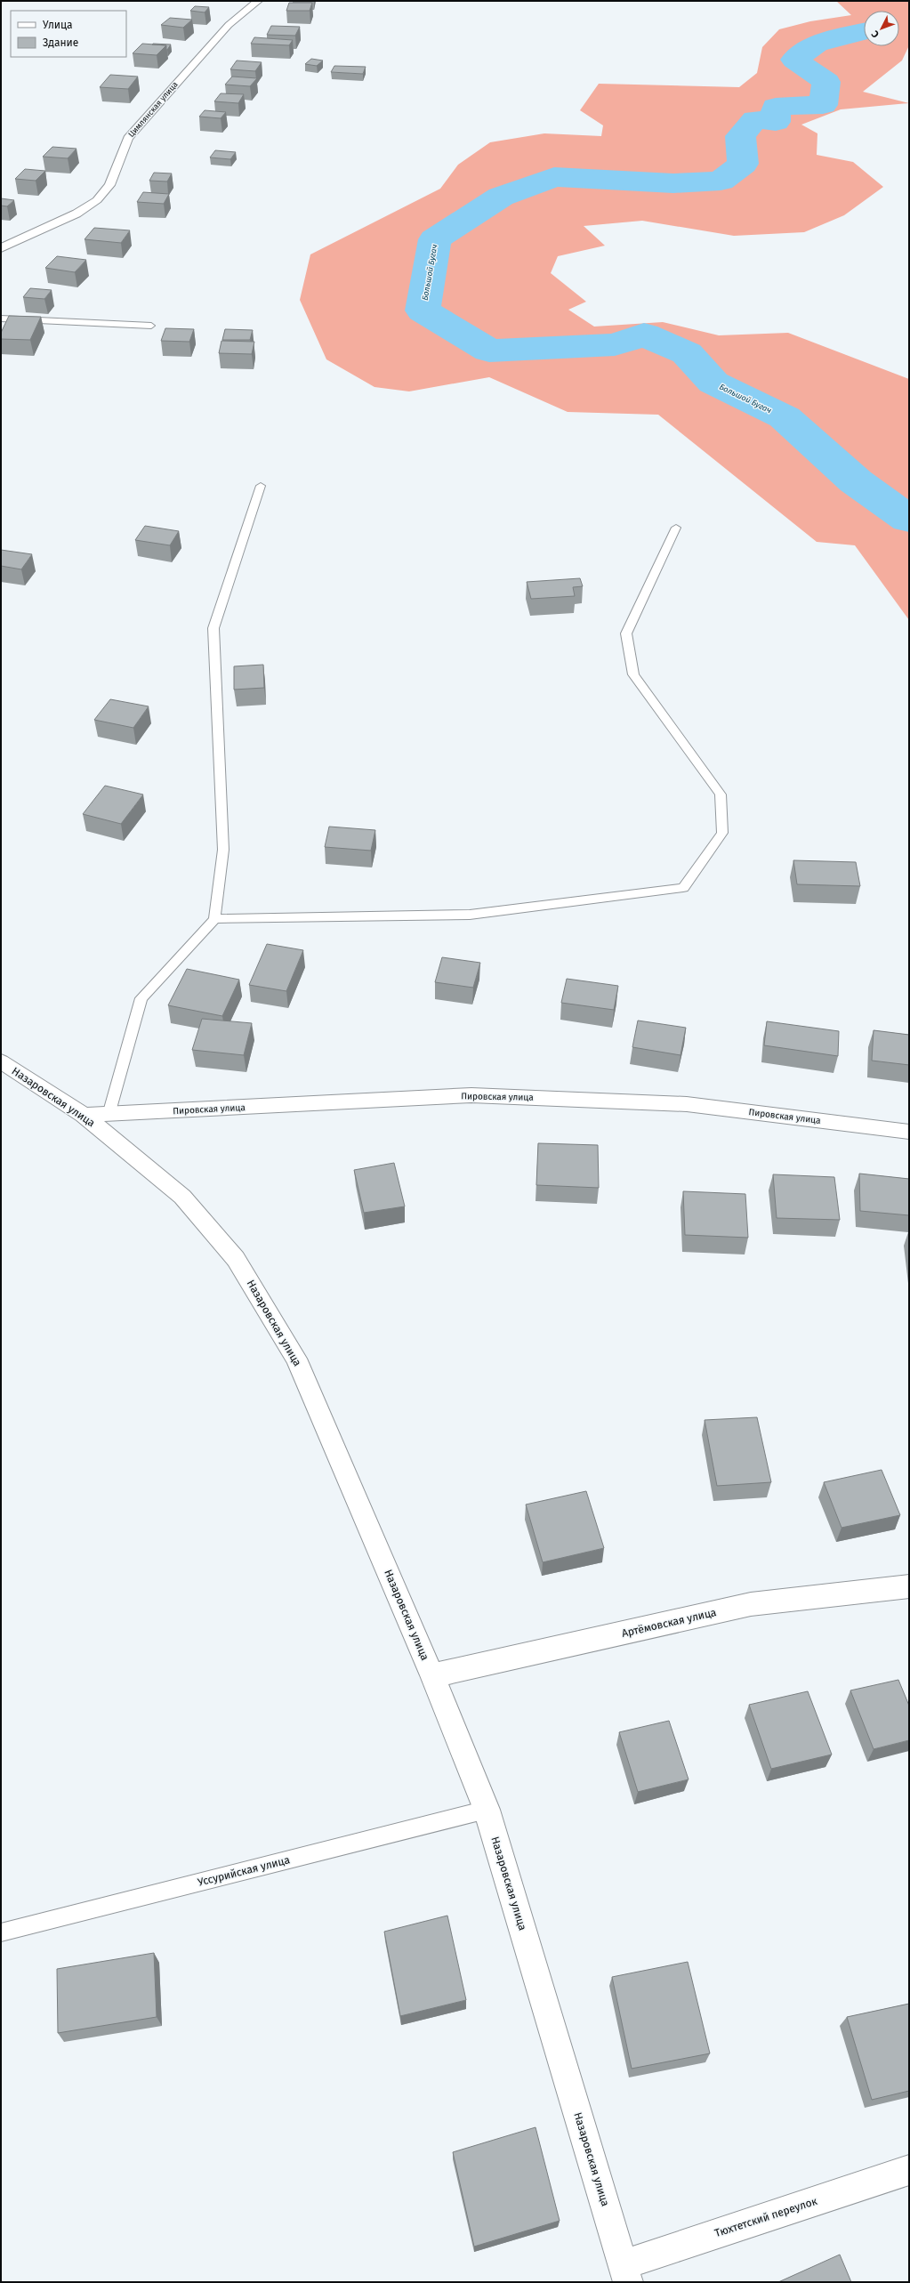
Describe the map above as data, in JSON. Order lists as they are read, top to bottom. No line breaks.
{"streets":{"street":["Цимлянская улица","Назаровская улица","Пировская улица","Артёмовская улица","Тюхтетский переулок"],"lane":["Уссурийская улица"]},"crossings":[["Назаровская улица","Пировская улица"],["Назаровская улица","Артёмовская улица"],["Назаровская улица","Уссурийская улица"],["Назаровская улица","Тюхтетский переулок"]],"water":["Большой Бугач"],"legend":["Улица","Здание"],"north":"bottom left"}
